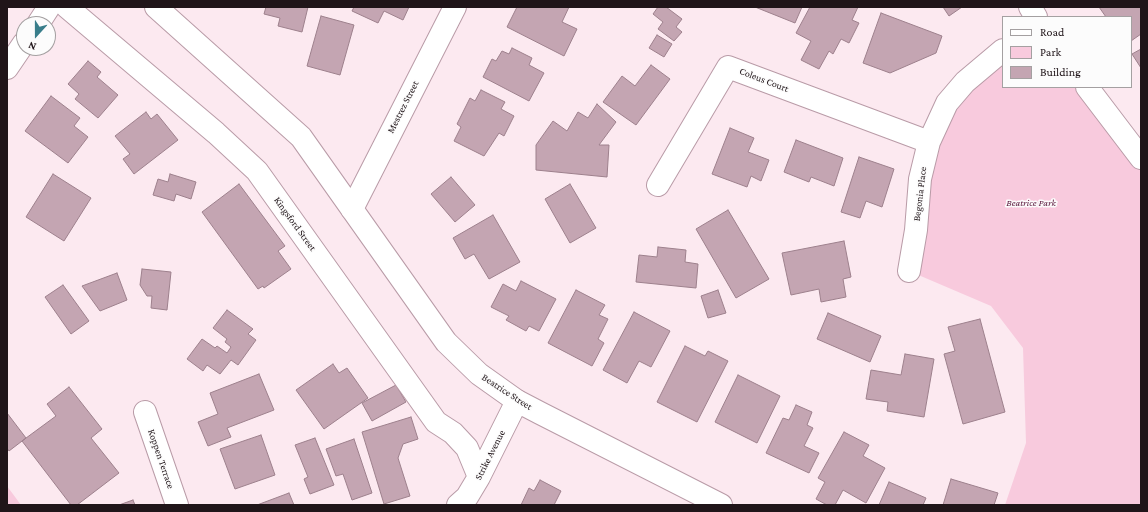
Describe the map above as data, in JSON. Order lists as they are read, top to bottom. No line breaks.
{"streets":{"street":["Coleus Court","Mestrez Street","Begonia Place","Kingsford Street","Beatrice Street","Strike Avenue","Koppen Terrace"]},"crossings":[["Coleus Court","Begonia Place"],["Mestrez Street","Beatrice Street"],["Kingsford Street","Strike Avenue"],["Beatrice Street","Strike Avenue"]],"parks":["Beatrice Park"],"legend":["Road","Park","Building"],"north":"bottom"}
